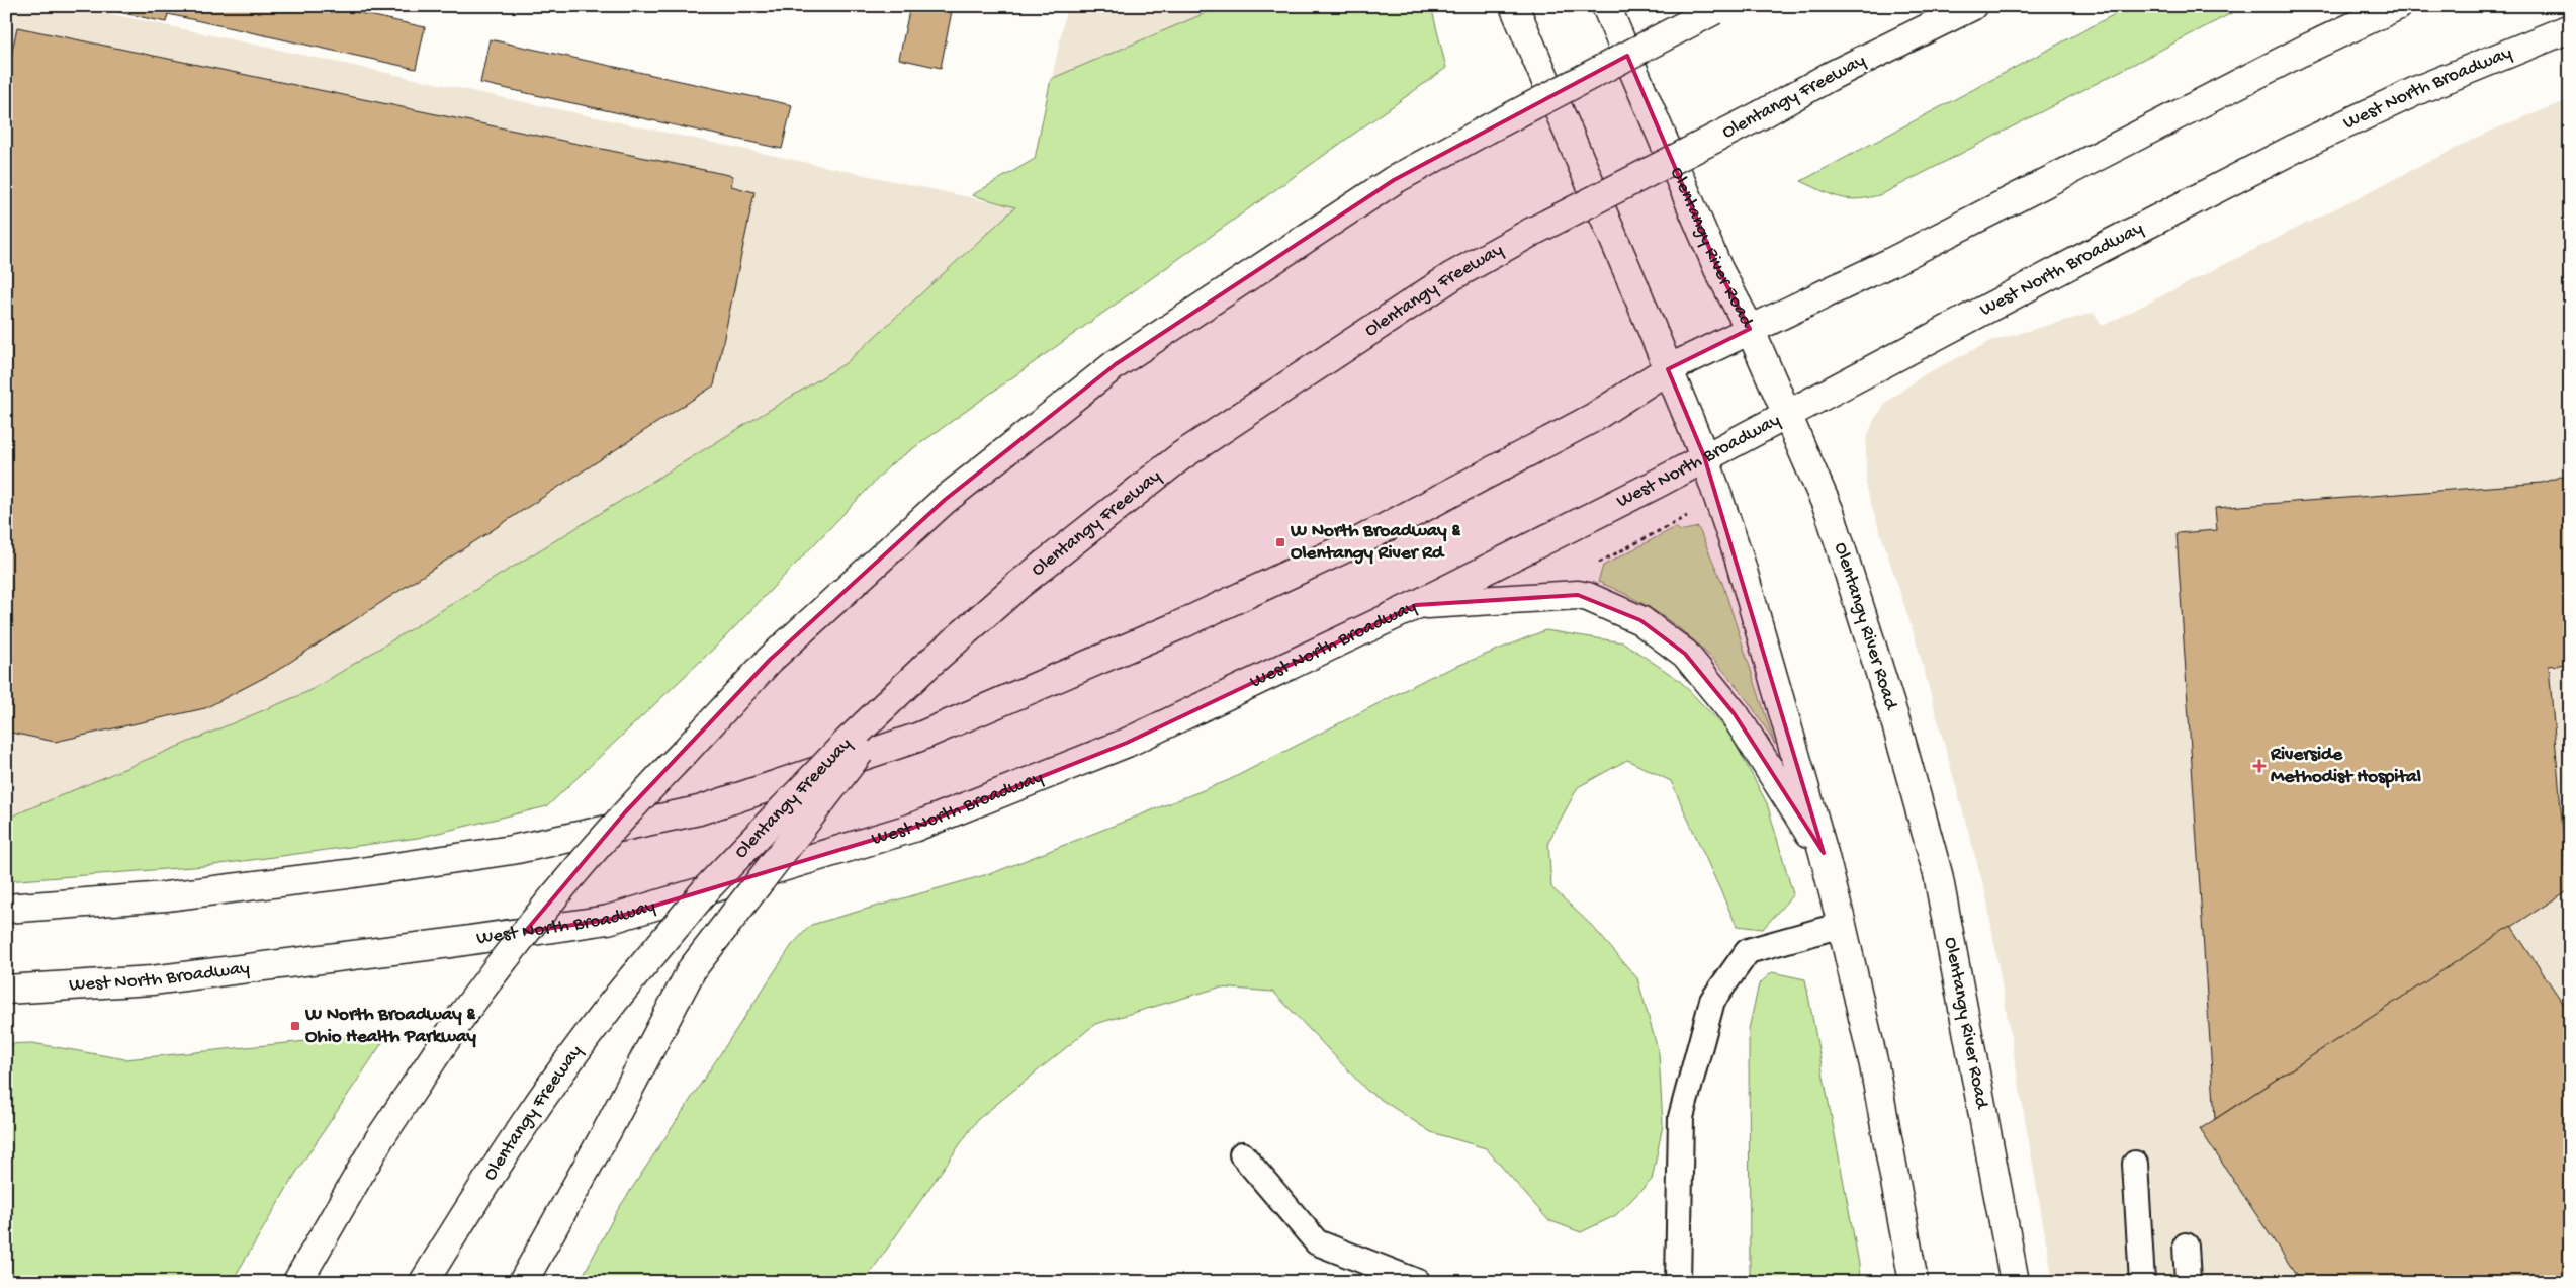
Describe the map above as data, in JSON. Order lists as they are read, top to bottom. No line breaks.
{"streets":{"main road":["West North Broadway","Olentangy Freeway","Olentangy River Road"]},"crossings":[["West North Broadway","Olentangy River Road"]],"places":{"transit":["W North Broadway & Olentangy River Rd","W North Broadway & Ohio Health Parkway"],"health":["Riverside Methodist Hospital"]}}
